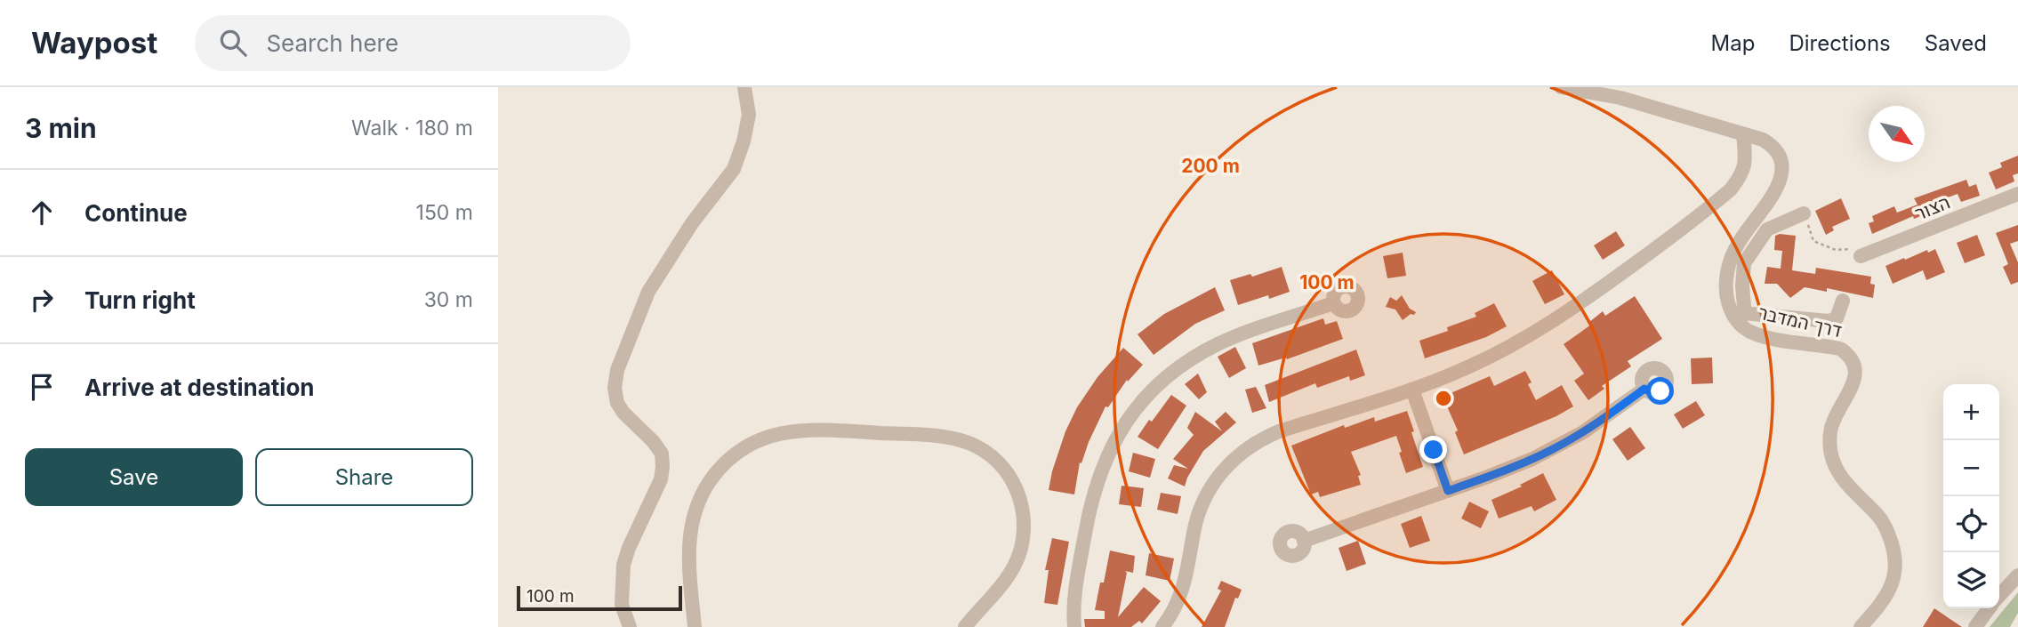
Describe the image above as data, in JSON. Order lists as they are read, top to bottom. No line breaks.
{"streets":{"street":["הצור","דרך המדבר"]},"scale_bar":"100 m","north":"bottom right","page":{"header":"Waypost","search":"Search here","nav":["Map","Directions","Saved"],"heading":["3 min","Walk · 180 m"],"list":[["Continue","150 m"],["Turn right","30 m"],"Arrive at destination"],"map_buttons":["+","−"],"buttons":["Save","Share"],"scale":"100 m"},"rings":["200 m","100 m"]}
